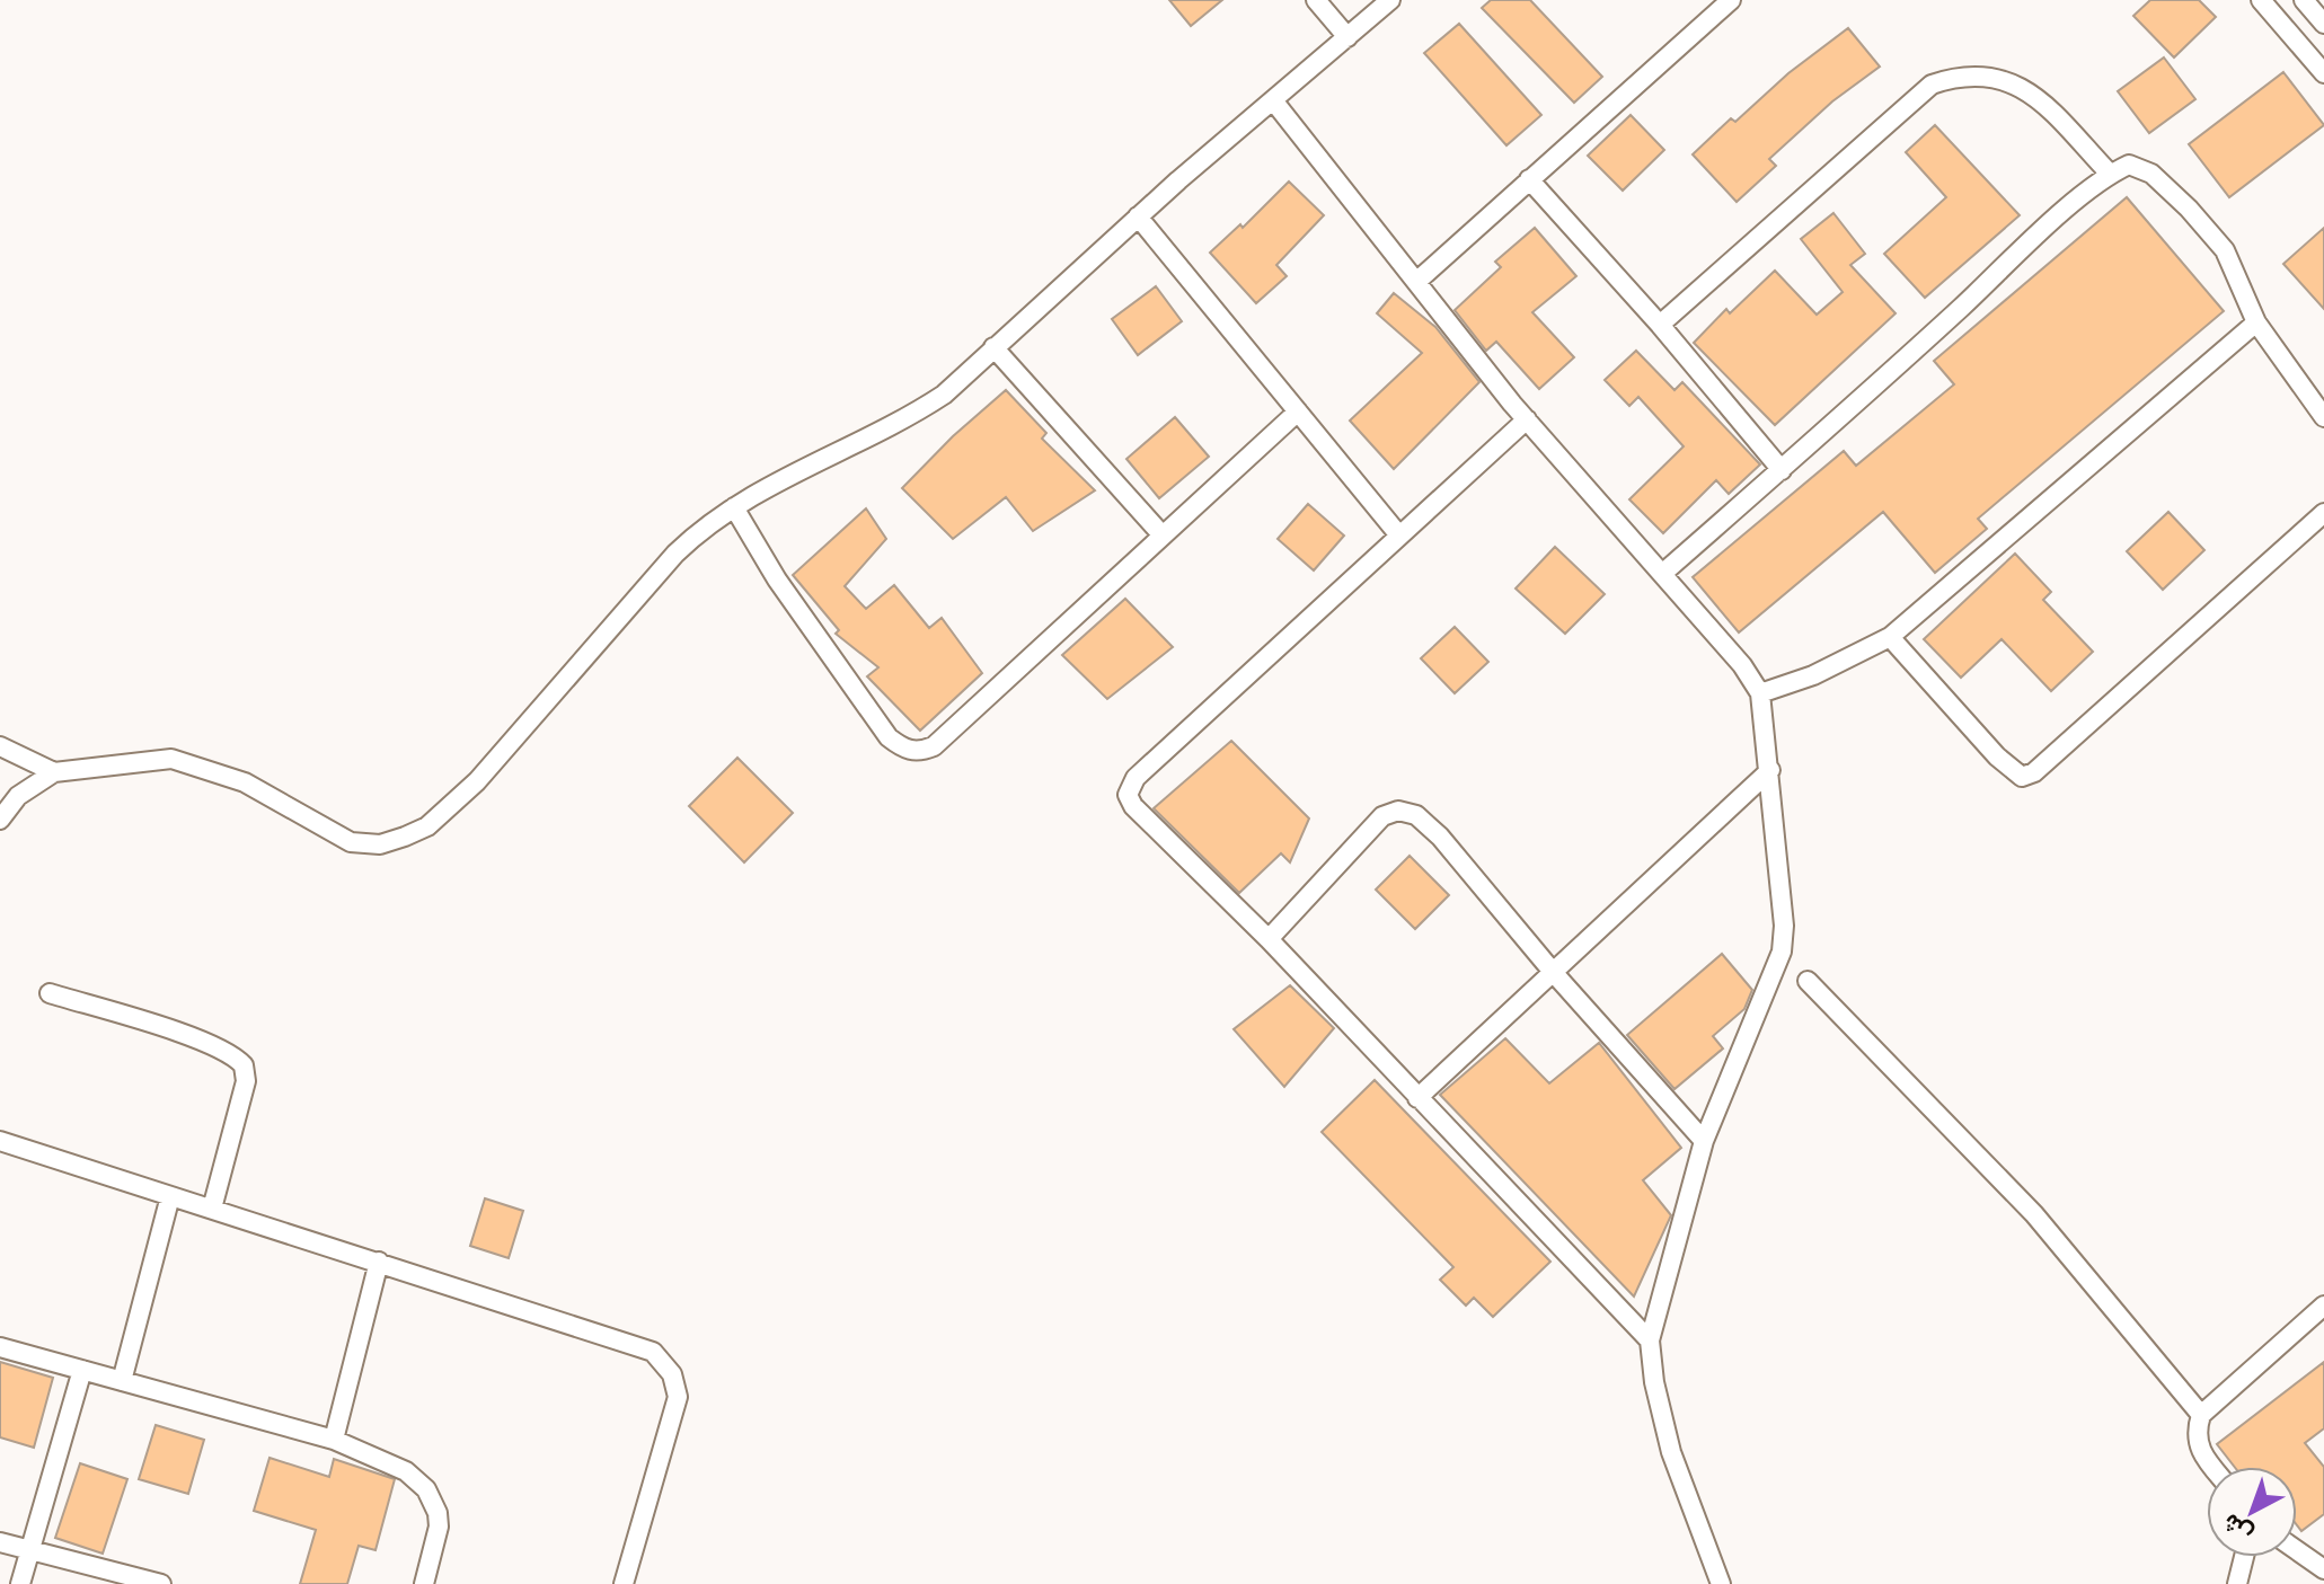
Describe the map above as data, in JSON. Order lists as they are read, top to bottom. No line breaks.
{"north":"bottom left"}
